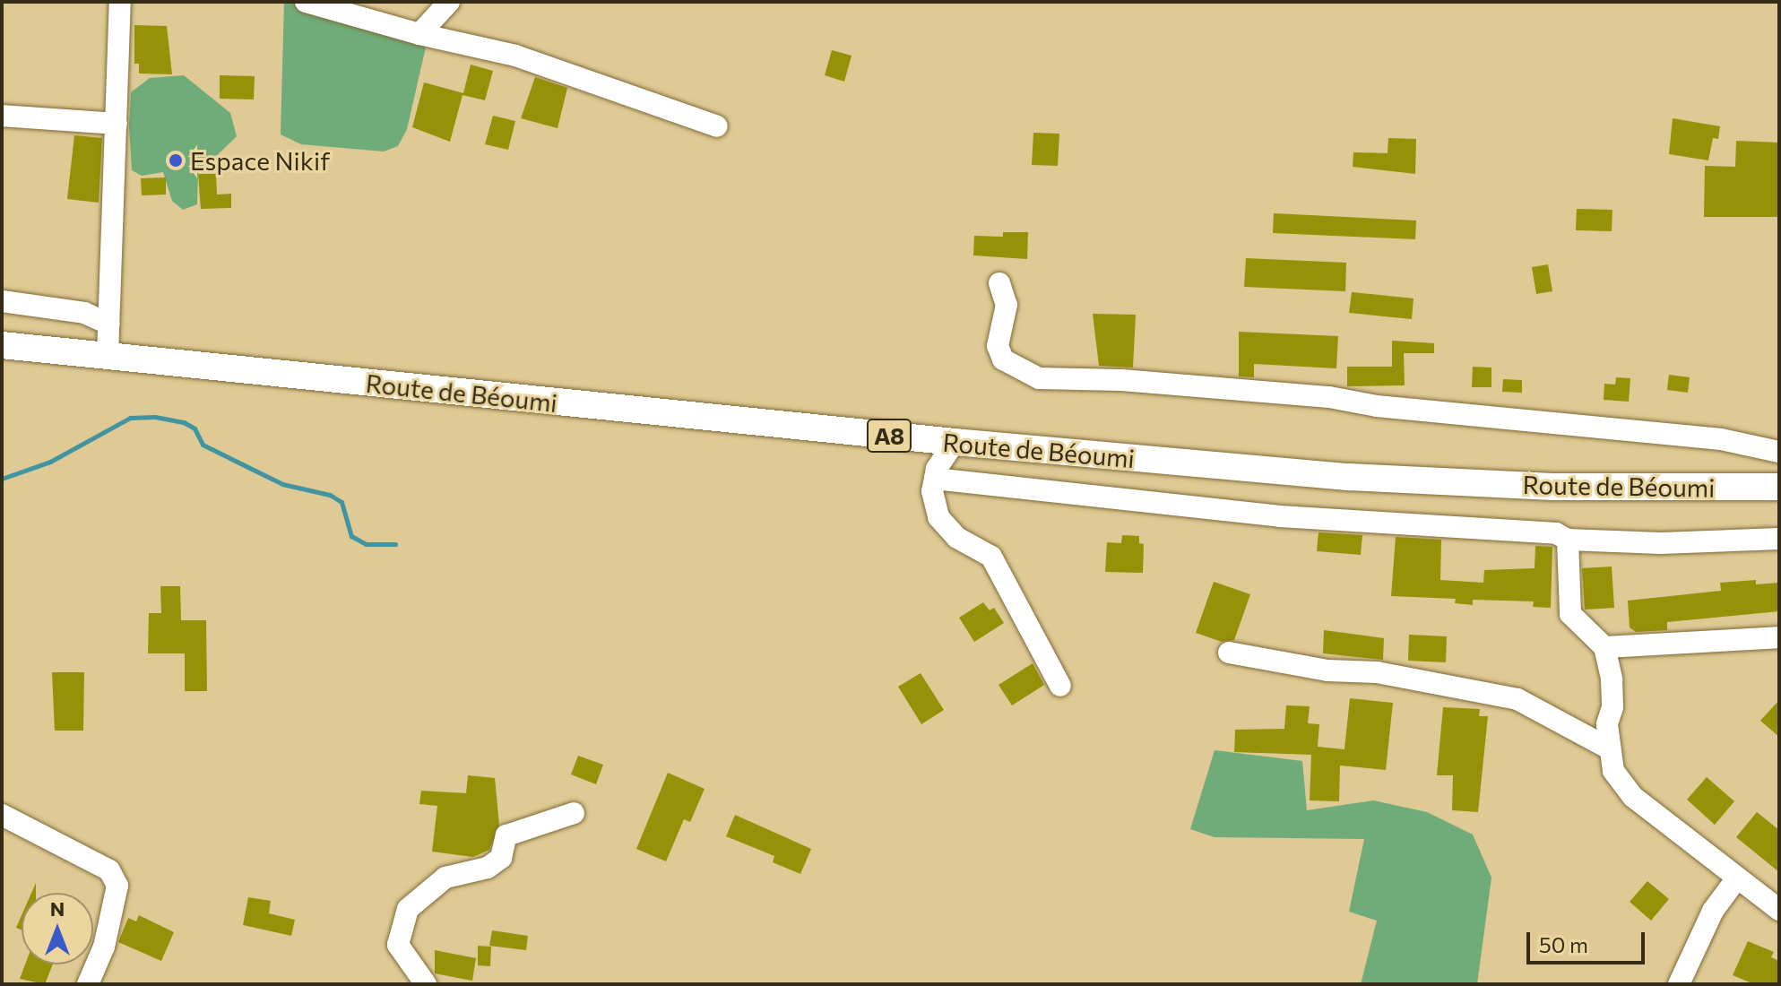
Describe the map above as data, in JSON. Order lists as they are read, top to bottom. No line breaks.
{"streets":{"main road":["Route de Béoumi","A8"]},"places":["Espace Nikif"],"scale_bar":"50 m","north":"top"}
